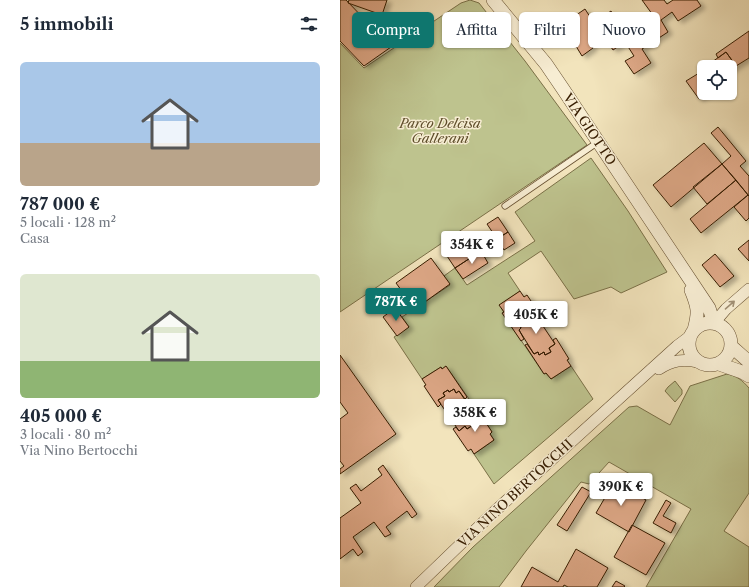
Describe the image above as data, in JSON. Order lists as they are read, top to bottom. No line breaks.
{"streets":{"street":["VIA GIOTTO","VIA NINO BERTOCCHI"]},"crossings":[["VIA GIOTTO","VIA NINO BERTOCCHI"]],"parks":["Parco Delcisa Gallerani"],"page":{"heading":"5 immobili","chip":["Compra","Affitta","Filtri","Nuovo"],"list":[{"name":"787 000 €","note":"5 locali · 128 m² · Casa"},{"name":"405 000 €","note":"3 locali · 80 m² · Via Nino Bertocchi"}],"price":["354K €","787K €","405K €","358K €","390K €"]}}
